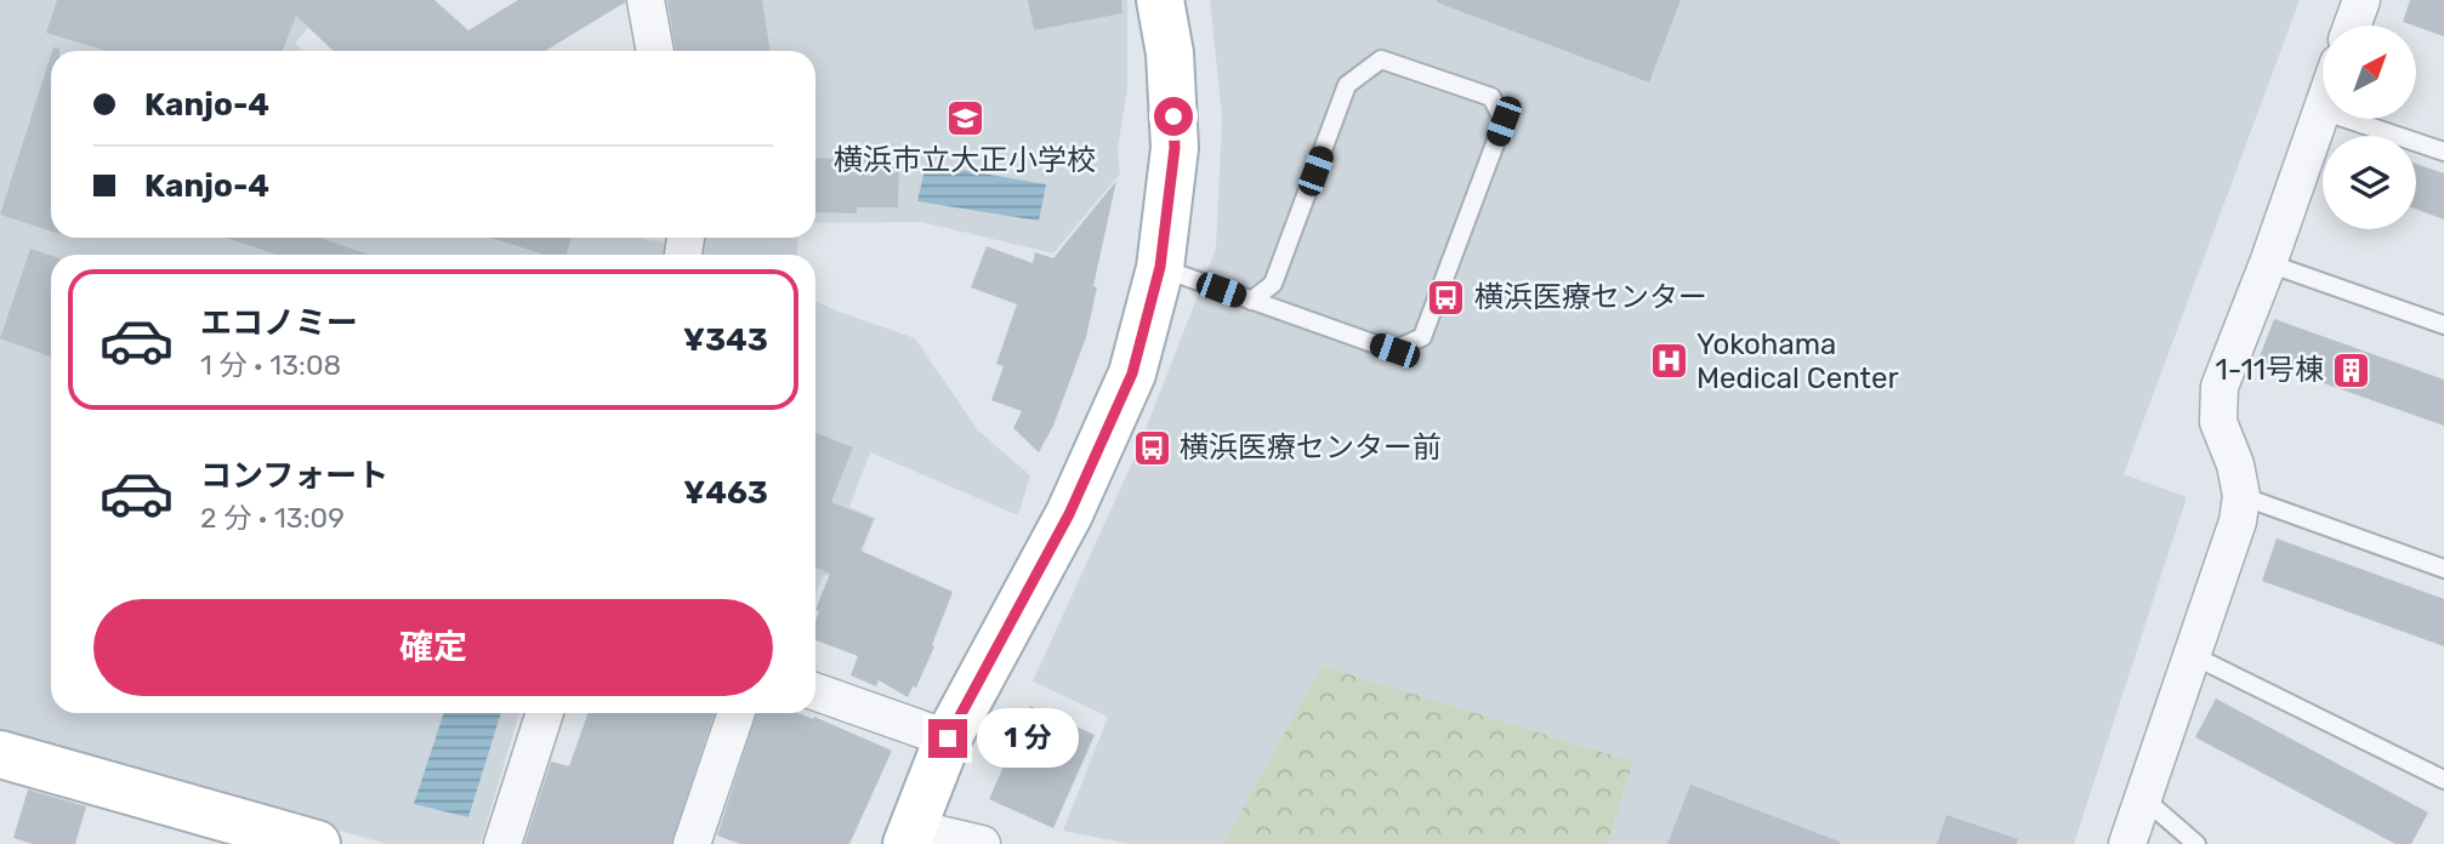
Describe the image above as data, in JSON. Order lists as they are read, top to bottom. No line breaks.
{"places":{"school or university":["横浜市立大正小学校"],"bus stop":["横浜医療センター","横浜医療センター前"],"hospital":["Yokohama Medical Center"],"building":["1-11号棟"]},"north":"top right","page":{"banner":["Kanjo-4","Kanjo-4"],"list":[{"name":"エコノミー","note":"1 分 · 13:08","value":"¥343"},{"name":"コンフォート","note":"2 分 · 13:09","value":"¥463"}],"buttons":"確定","bubble":"1 分"}}
